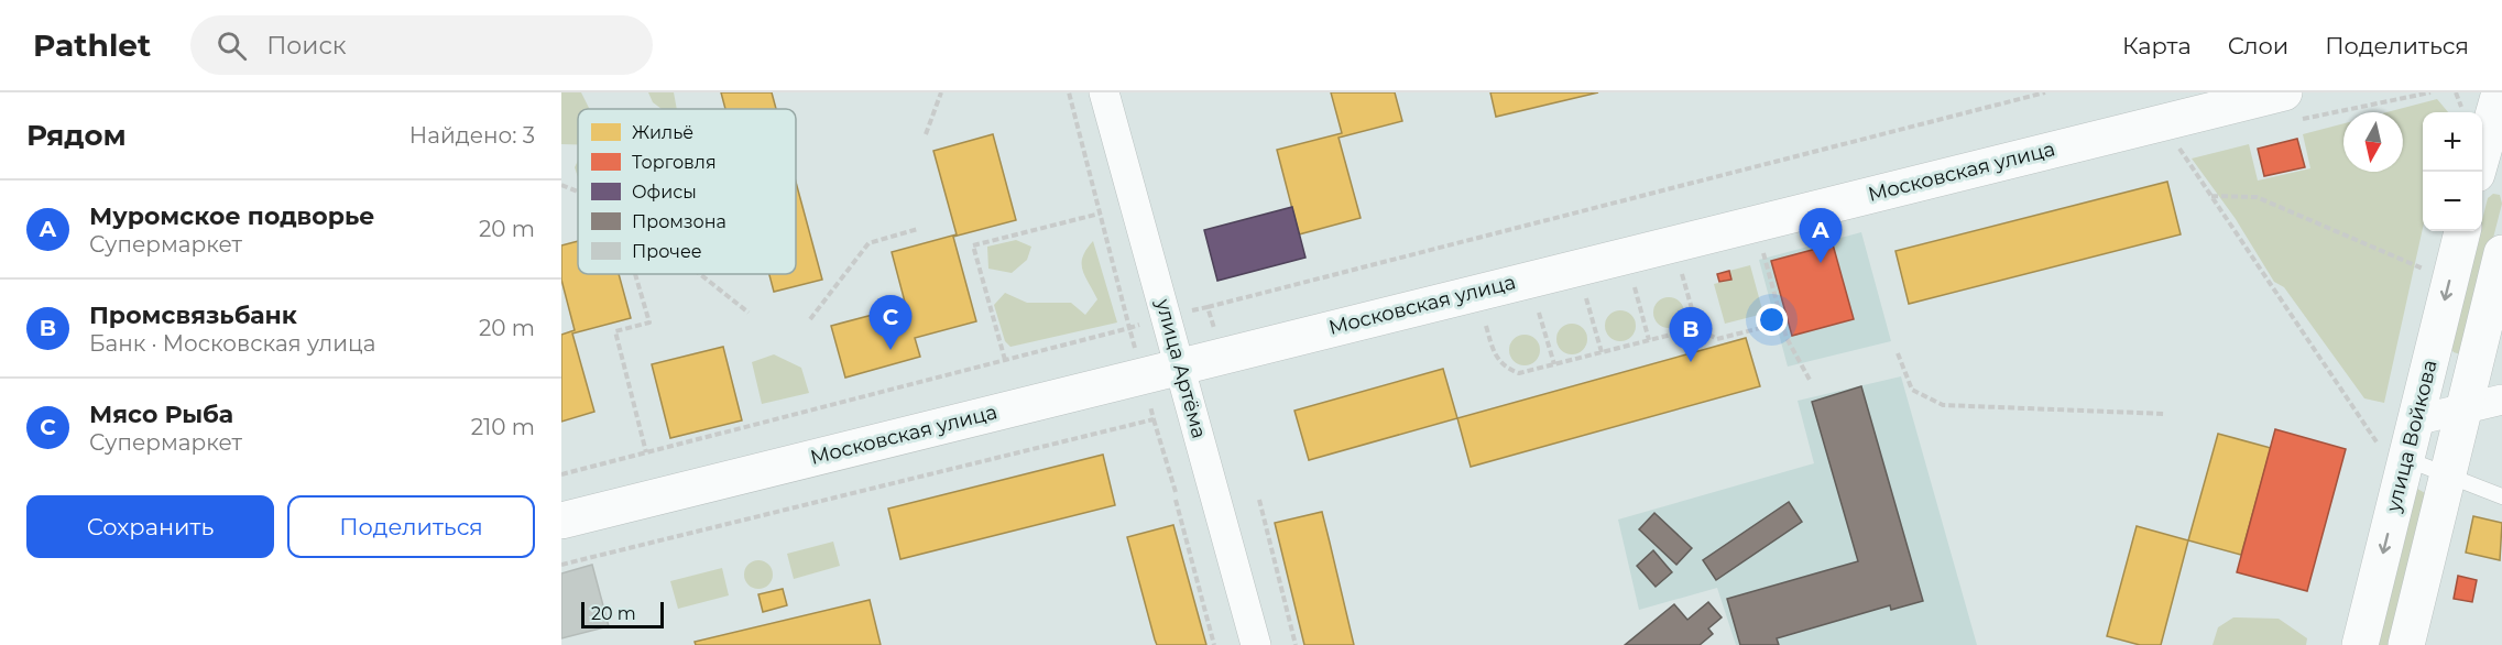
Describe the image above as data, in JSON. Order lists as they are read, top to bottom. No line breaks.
{"streets":{"street":["Московская улица","улица Артёма","улица Войкова"]},"crossings":[["Московская улица","улица Артёма"]],"legend":["Жильё","Торговля","Офисы","Промзона","Прочее"],"scale_bar":"20 m","north":"bottom","page":{"header":"Pathlet","search":"Поиск","nav":["Карта","Слои","Поделиться"],"heading":["Рядом","Найдено: 3"],"map_buttons":["+","−"],"list":[{"mark":"A","name":"Муромское подворье","note":"Супермаркет","value":"20 m"},{"mark":"B","name":"Промсвязьбанк","note":"Банк · Московская улица","value":"20 m"},{"mark":"C","name":"Мясо Рыба","note":"Супермаркет","value":"210 m"}],"pins":["A","C","B"],"buttons":["Сохранить","Поделиться"],"scale":"20 m"}}
